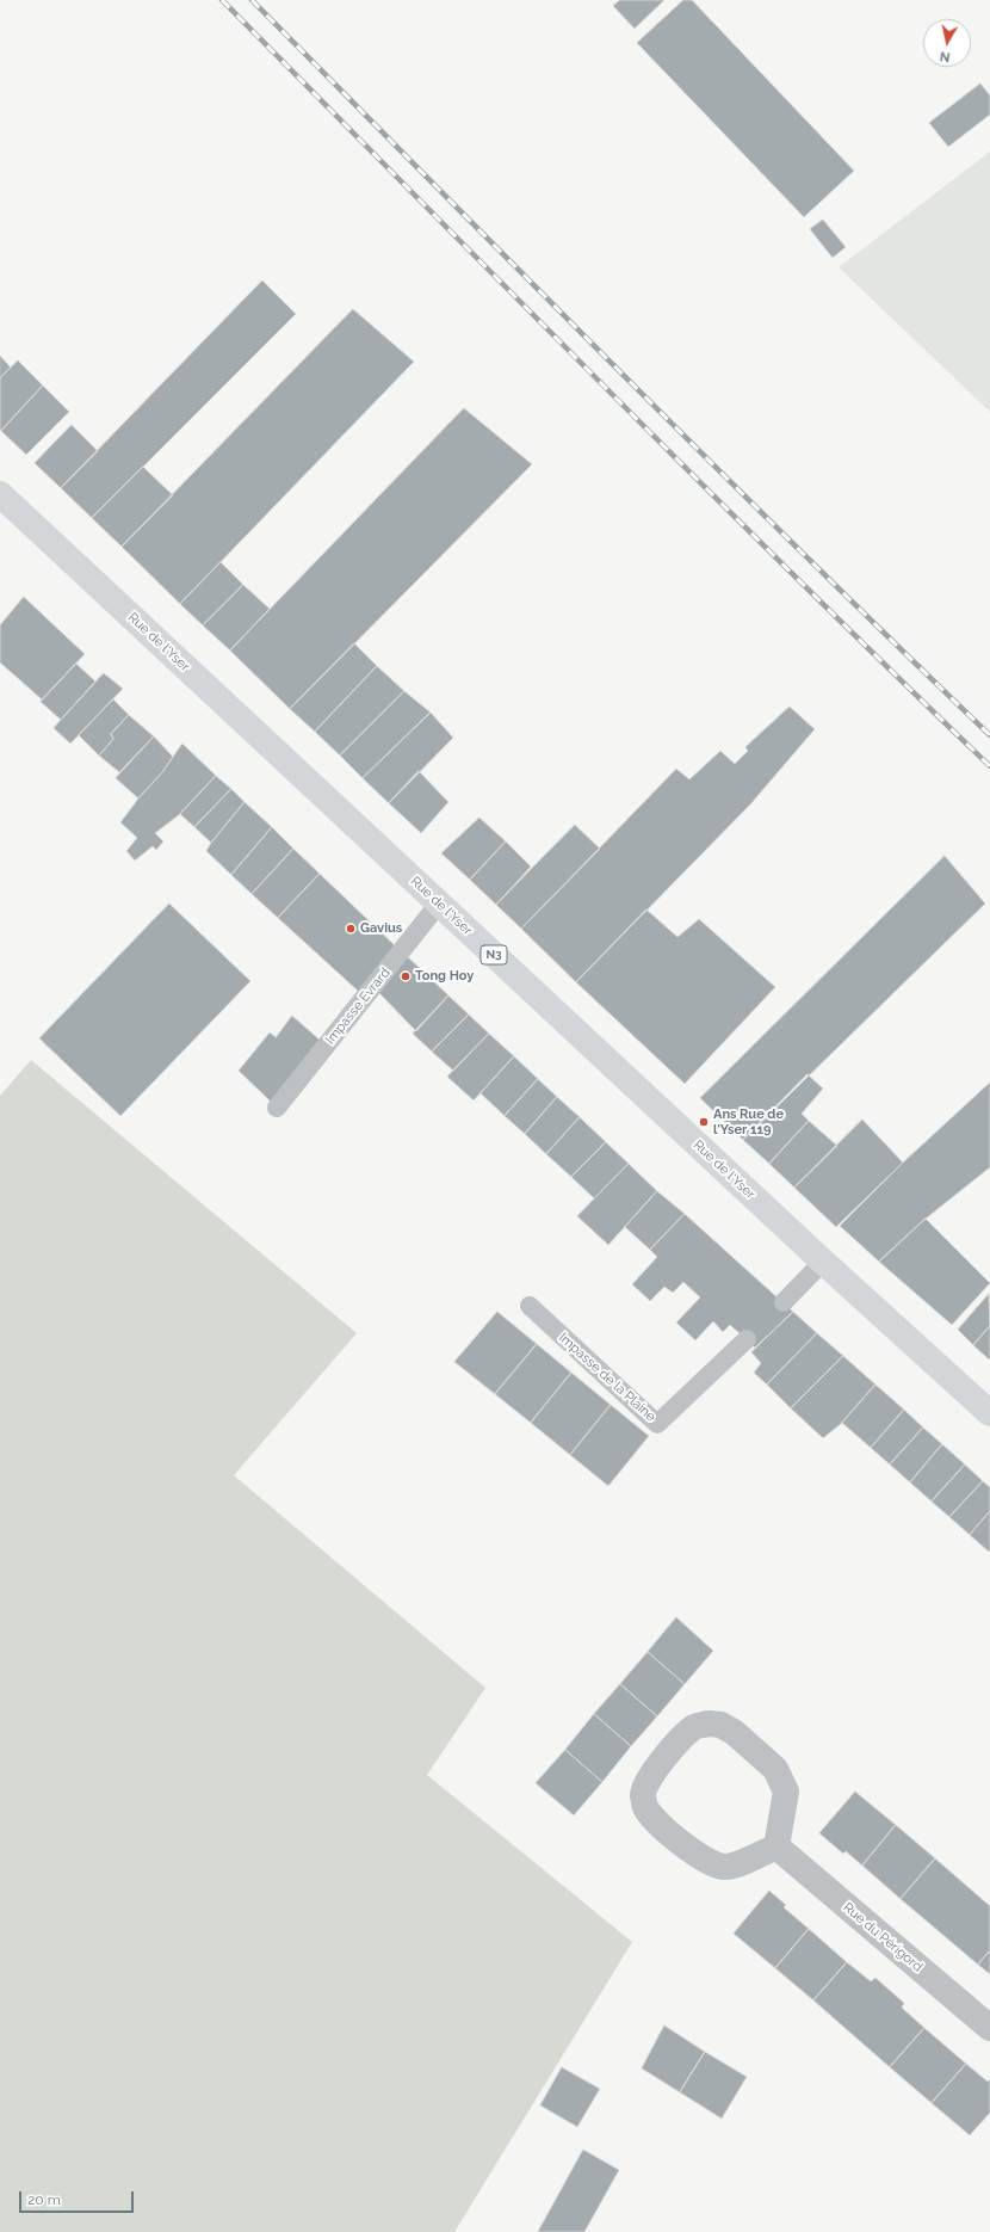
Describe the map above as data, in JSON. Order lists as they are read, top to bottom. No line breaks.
{"streets":{"main road":["Rue de l'Yser","N3"],"street":["Rue du Périgord"],"lane":["Impasse Evrard","Impasse de la Plaine"]},"crossings":[["Rue de l'Yser","Impasse Evrard"]],"places":["Gavius","Tong Hoy","Ans Rue de l'Yser 119"],"scale_bar":"20 m","north":"bottom"}
